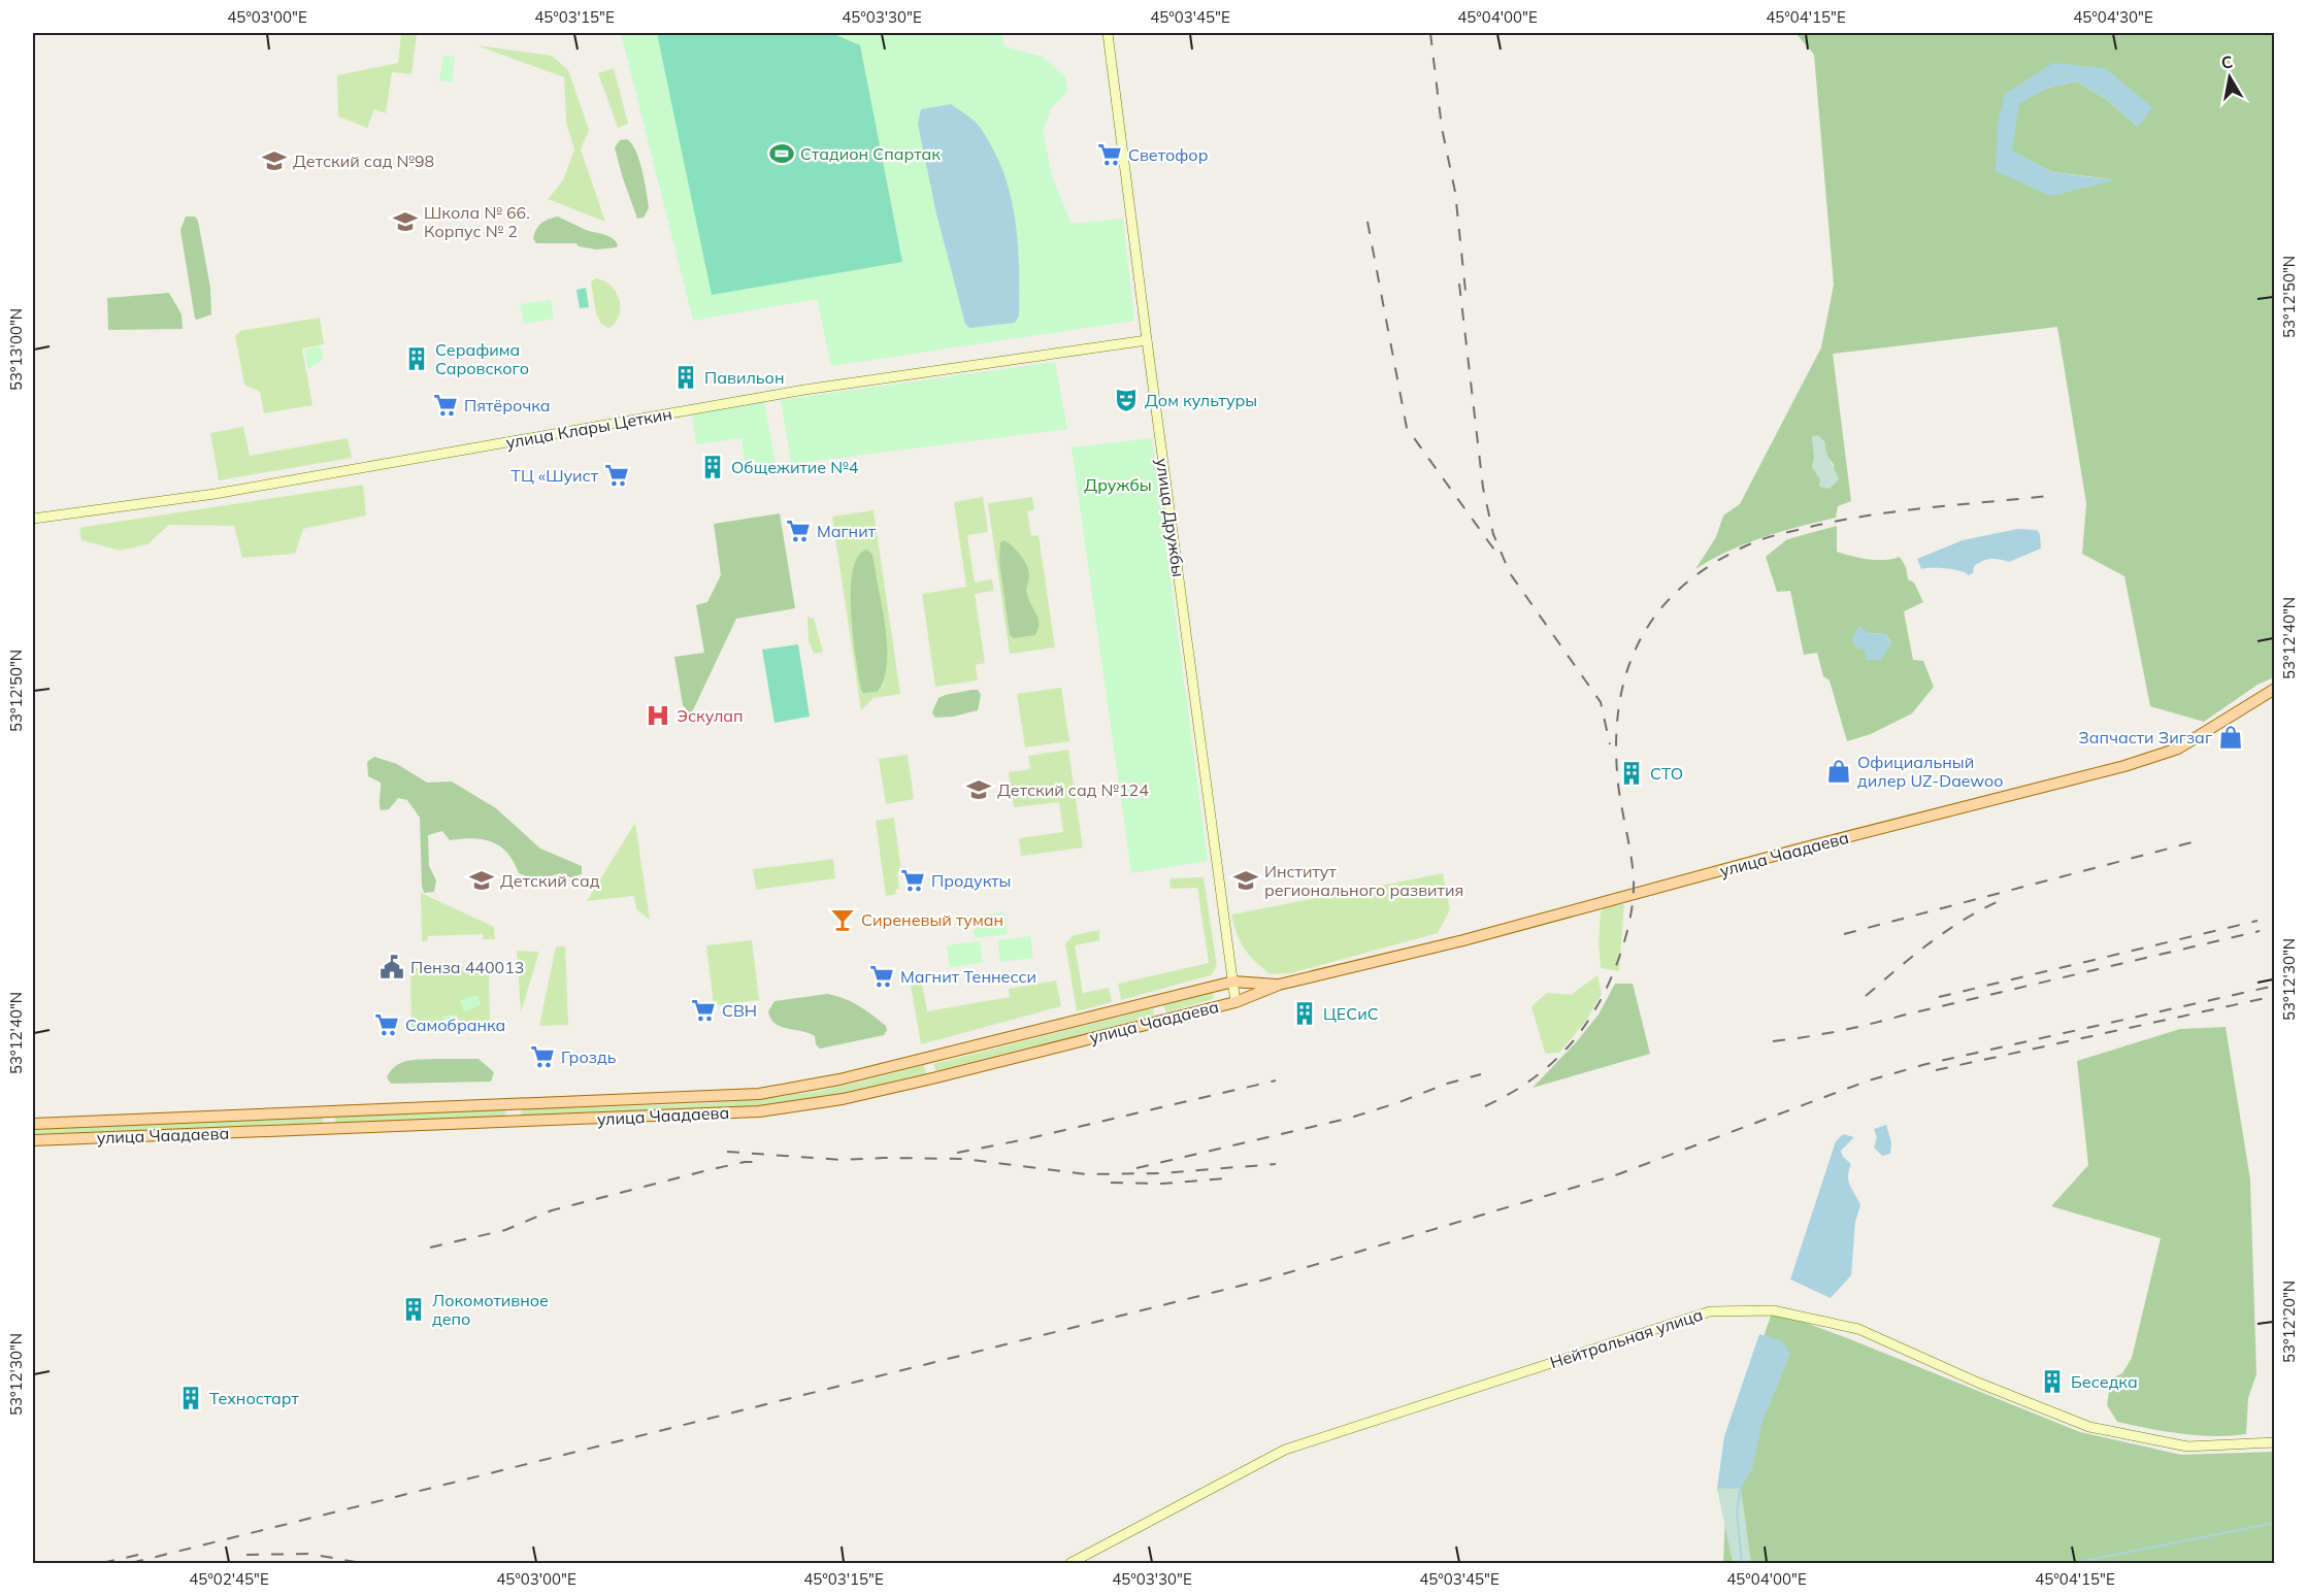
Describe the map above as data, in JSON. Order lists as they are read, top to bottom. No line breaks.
{"streets":{"main road":["улица Клары Цеткин","улица Дружбы","улица Чаадаева","Нейтральная улица"]},"crossings":[["улица Клары Цеткин","улица Дружбы"],["улица Дружбы","улица Чаадаева"]],"parks":["Дружбы"],"places":{"sports":["Стадион Спартак"],"supermarket":["Светофор","Пятёрочка","ТЦ «Шуист","Магнит","Продукты","Магнит Теннесси","СВН","Самобранка","Гроздь"],"school or university":["Детский сад №98","Школа № 66. Корпус № 2","Детский сад №124","Детский сад","Институт регионального развития"],"building":["Серафима Саровского","Павильон","Общежитие №4","СТО","ЦЕСиС","Локомотивное депо","Беседка","Техностарт"],"theatre":["Дом культуры"],"hospital":["Эскулап"],"shop":["Запчасти Зигзаг","Официальный дилер UZ-Daewoo"],"bar":["Сиреневый туман"],"public building":["Пенза 440013"]},"north":"top","coordinates":["45°03'00\"E","45°03'15\"E","45°03'30\"E","45°03'45\"E","45°04'00\"E","45°04'15\"E","45°04'30\"E","53°12'50\"N","53°13'00\"N","53°12'40\"N","53°12'30\"N","53°12'20\"N","45°02'45\"E"]}
